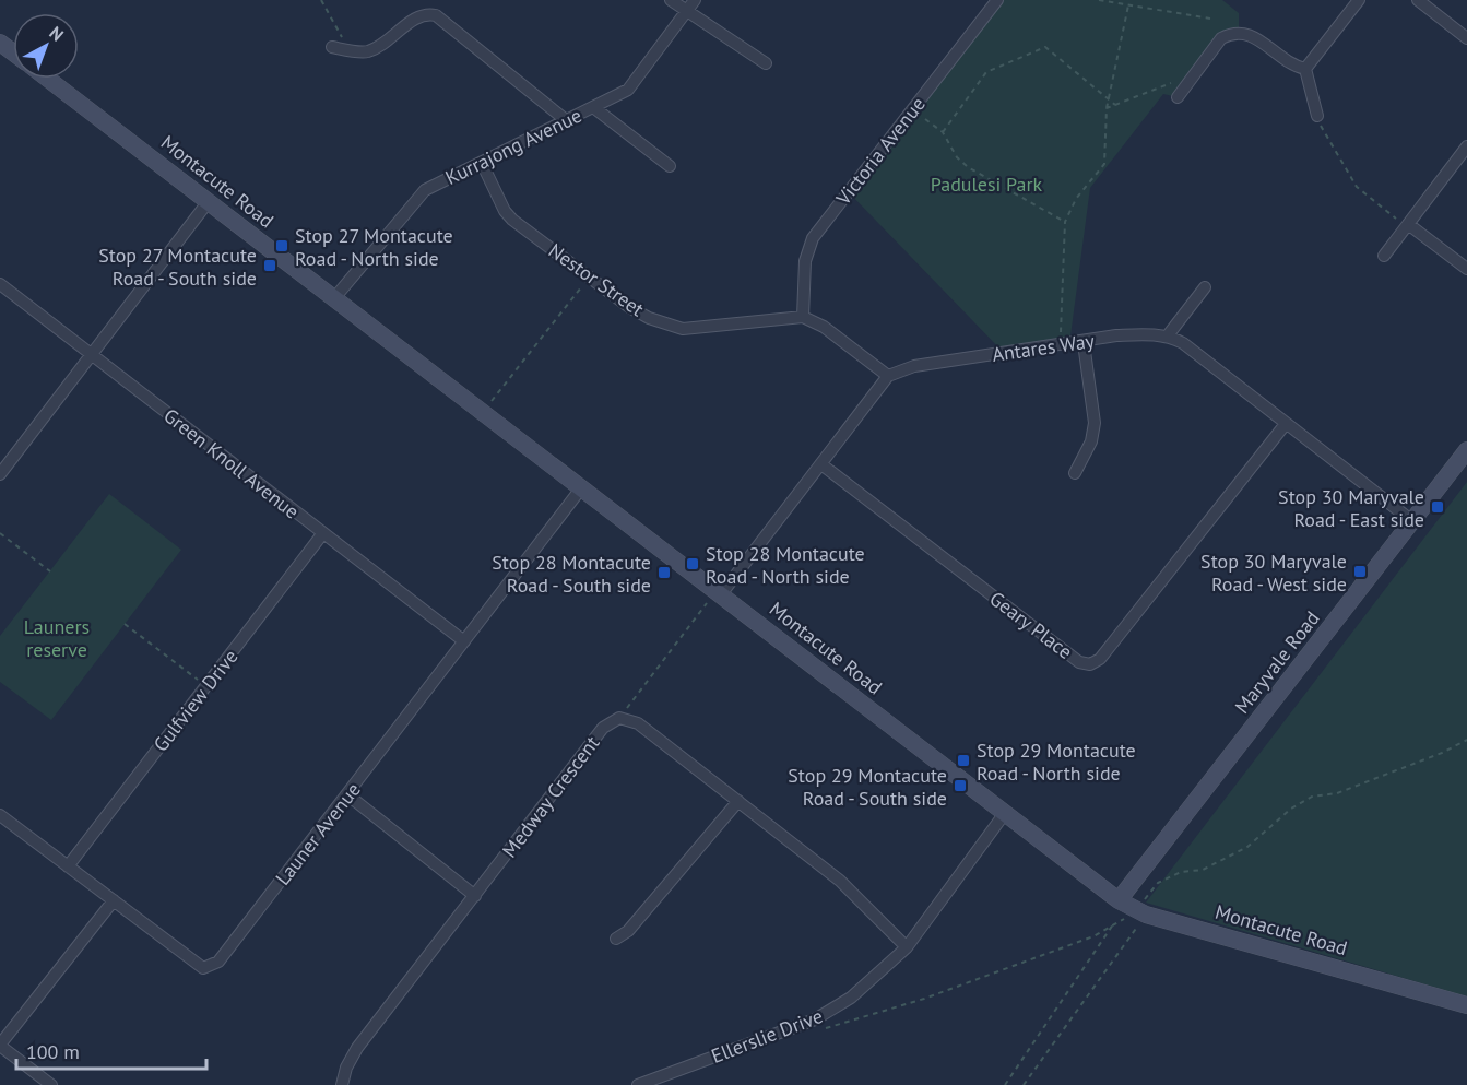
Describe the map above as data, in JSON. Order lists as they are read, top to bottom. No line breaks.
{"streets":{"main road":["Montacute Road","Maryvale Road"],"street":["Kurrajong Avenue","Victoria Avenue","Nestor Street","Antares Way","Green Knoll Avenue","Geary Place","Gulfview Drive","Medway Crescent","Launer Avenue","Ellerslie Drive"]},"crossings":[["Kurrajong Avenue","Montacute Road"],["Kurrajong Avenue","Nestor Street"],["Victoria Avenue","Nestor Street"],["Montacute Road","Maryvale Road"],["Montacute Road","Launer Avenue"],["Montacute Road","Ellerslie Drive"],["Green Knoll Avenue","Gulfview Drive"],["Green Knoll Avenue","Launer Avenue"],["Gulfview Drive","Launer Avenue"]],"parks":["Padulesi Park","Launers reserve"],"places":{"transit":["Stop 27 Montacute Road - North side","Stop 27 Montacute Road - South side","Stop 30 Maryvale Road - East side","Stop 28 Montacute Road - North side","Stop 30 Maryvale Road - West side","Stop 28 Montacute Road - South side","Stop 29 Montacute Road - North side","Stop 29 Montacute Road - South side"]},"scale_bar":"100 m","north":"top right"}
